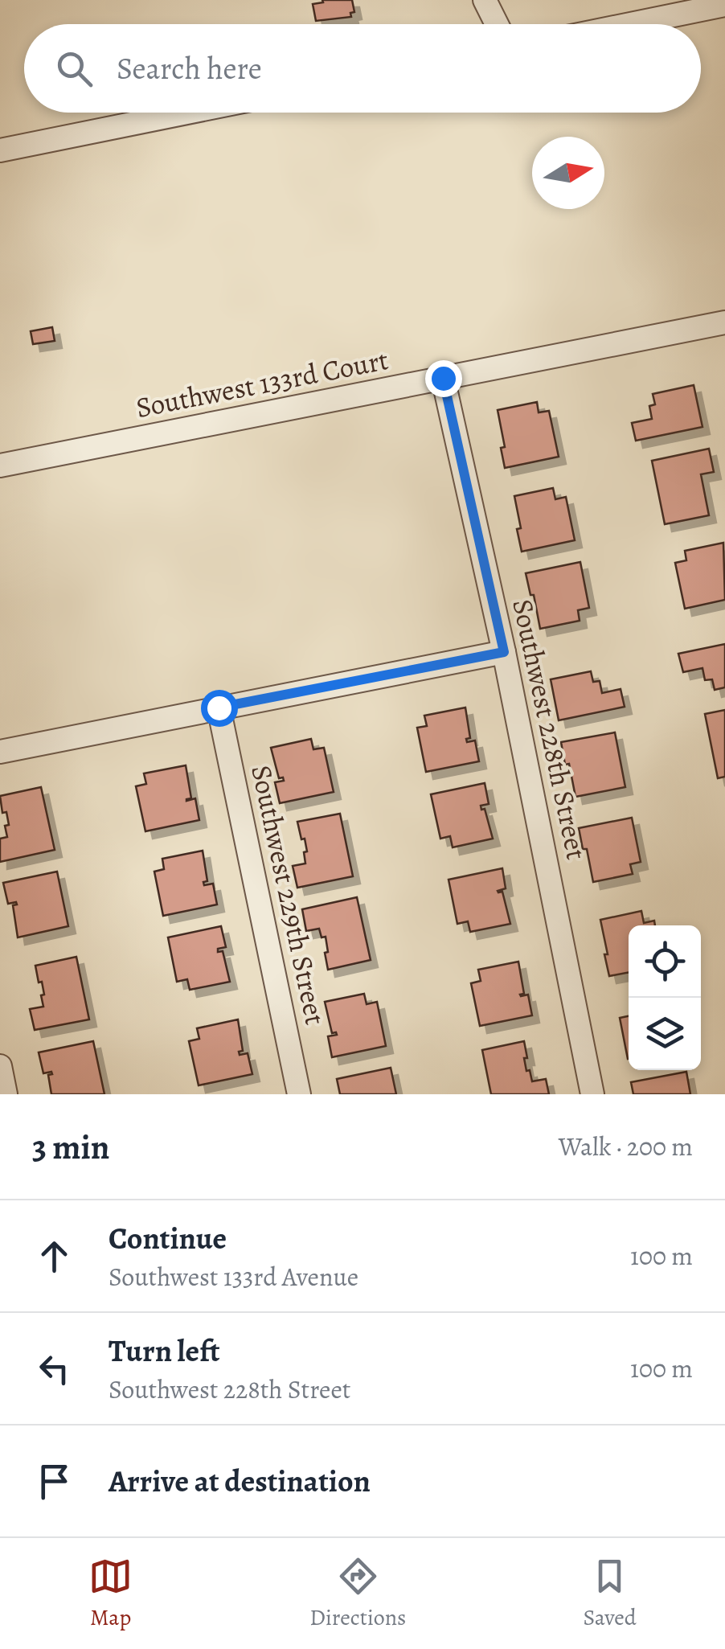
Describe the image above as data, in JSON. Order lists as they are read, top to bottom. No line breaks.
{"streets":{"street":["Southwest 133rd Court","Southwest 228th Street","Southwest 229th Street"]},"crossings":[["Southwest 133rd Court","Southwest 228th Street"]],"north":"right","page":{"search":"Search here","heading":["3 min","Walk · 200 m"],"list":[["Continue","Southwest 133rd Avenue","100 m"],["Turn left","Southwest 228th Street","100 m"],"Arrive at destination"],"nav":["Map","Directions","Saved"]}}
